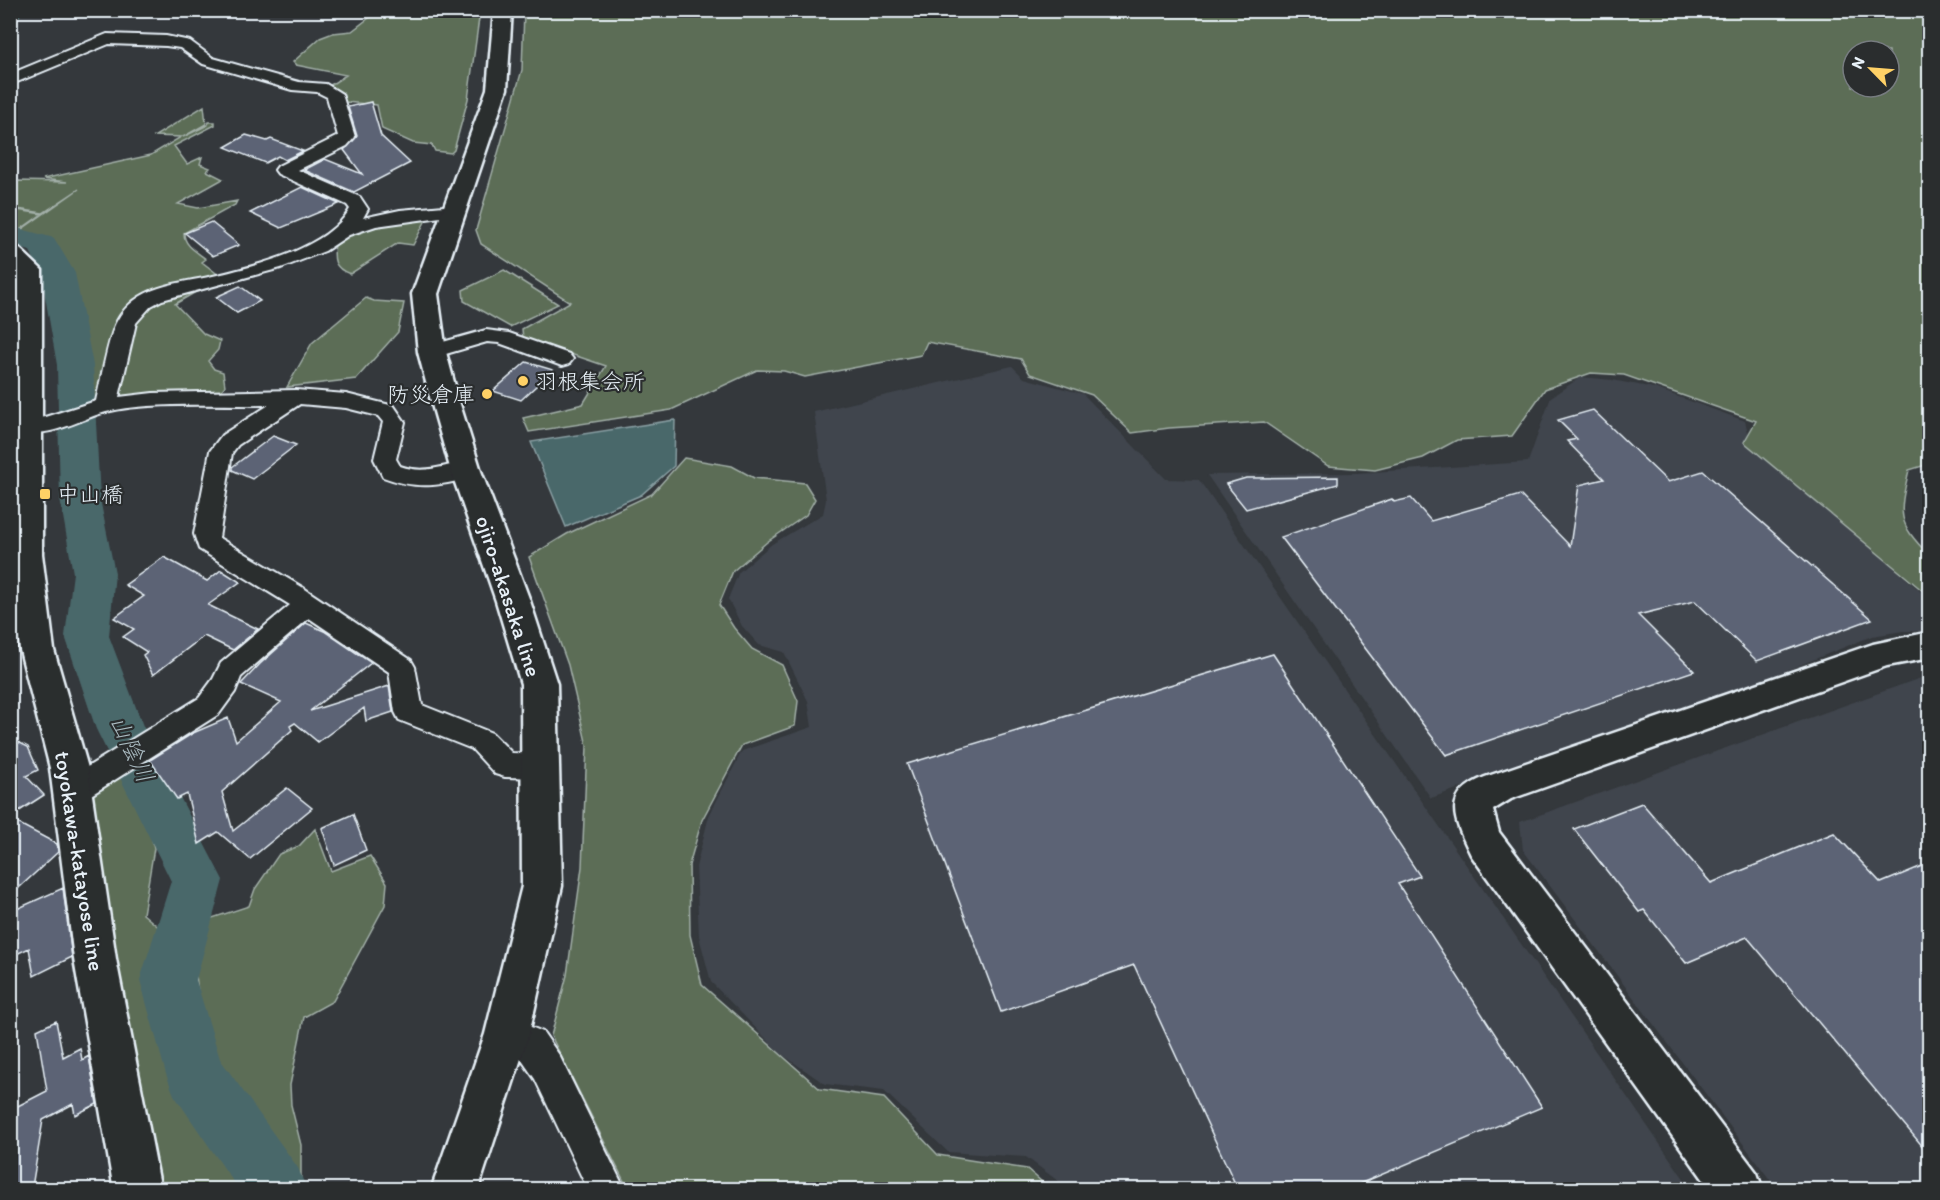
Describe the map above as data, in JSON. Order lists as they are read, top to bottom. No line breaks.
{"streets":{"main road":["ojiro-akasaka line","toyokawa-katayose line"]},"water":["山陰川"],"places":{"other":["羽根集会所","防災倉庫"],"transit":["中山橋"]},"north":"top left"}
